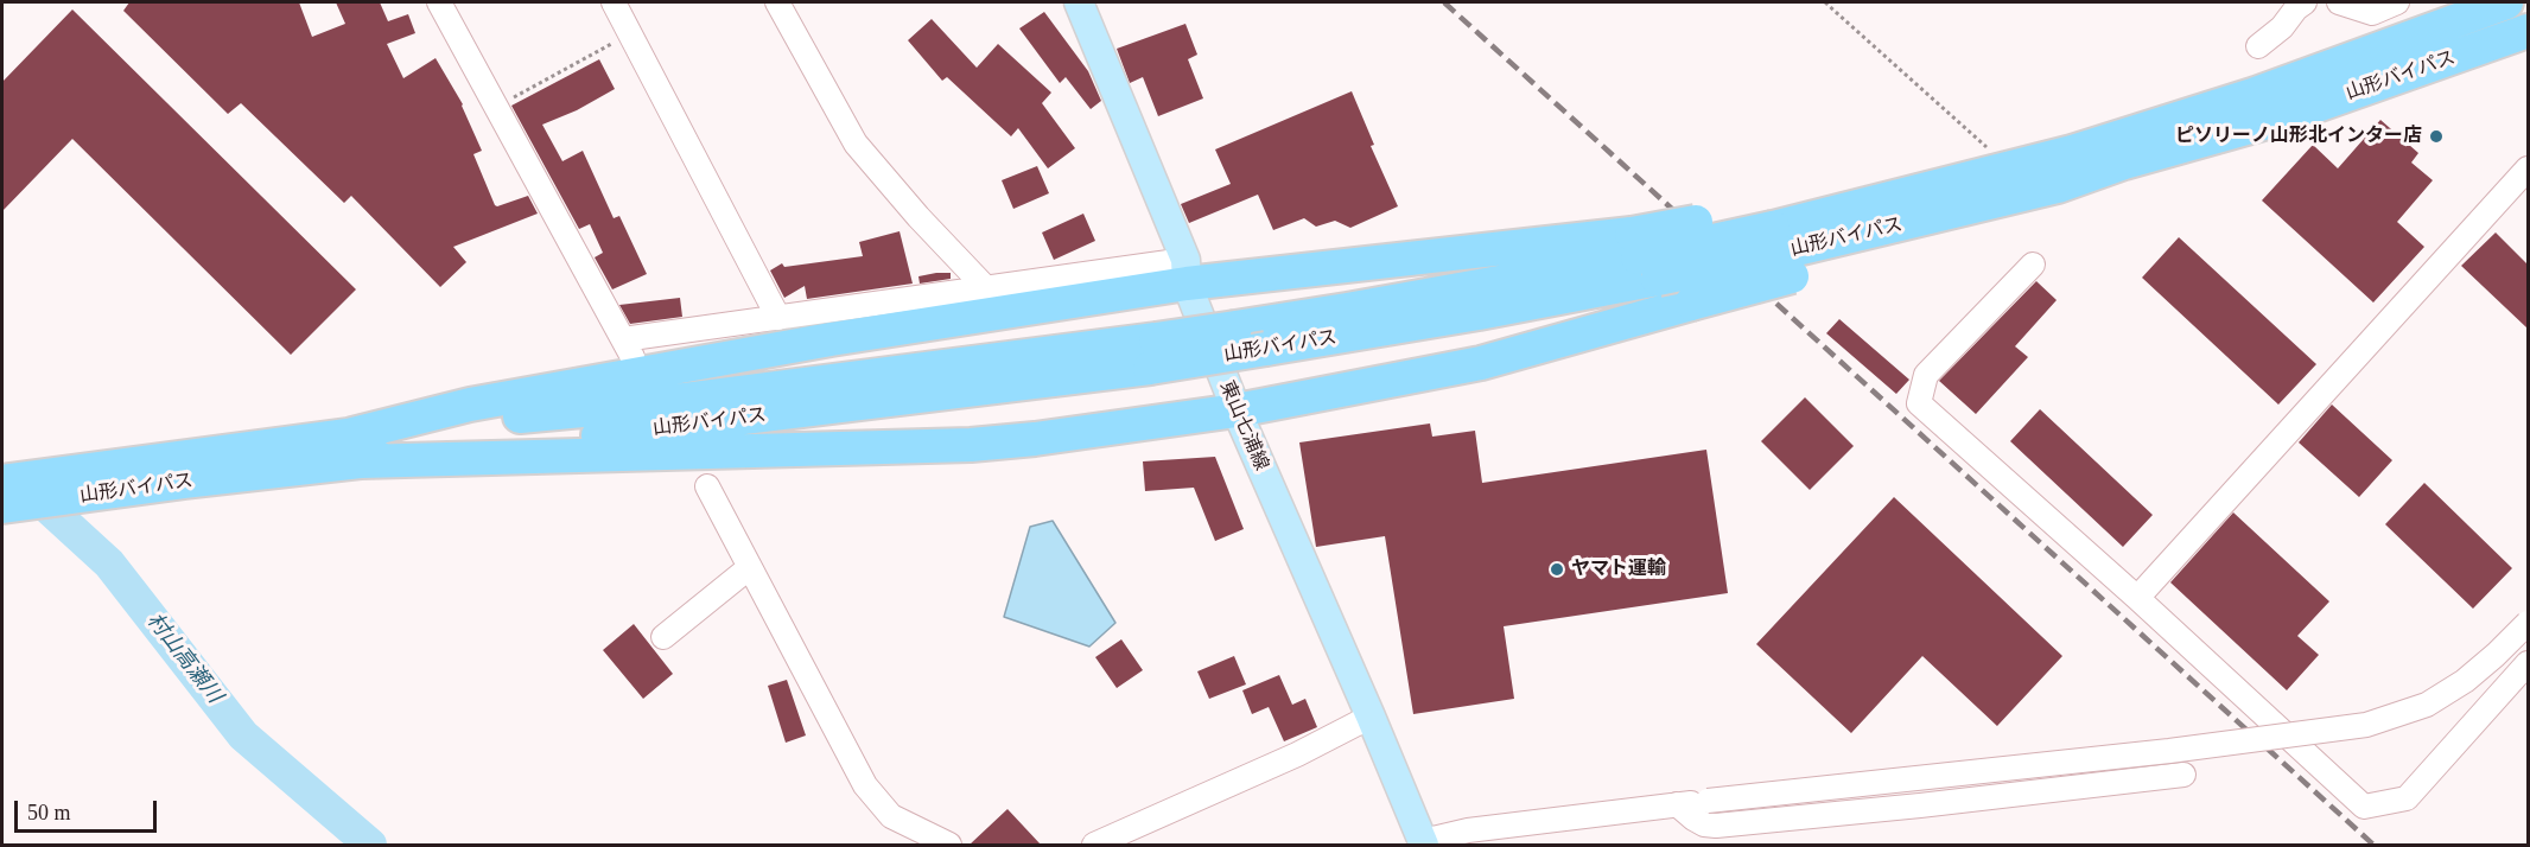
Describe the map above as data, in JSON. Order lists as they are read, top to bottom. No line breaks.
{"streets":{"highway":["山形バイパス"],"main road":["東山七浦線"]},"water":["村山高瀬川"],"places":["ピソリーノ山形北インター店","ヤマト運輸"],"scale_bar":"50 m"}
